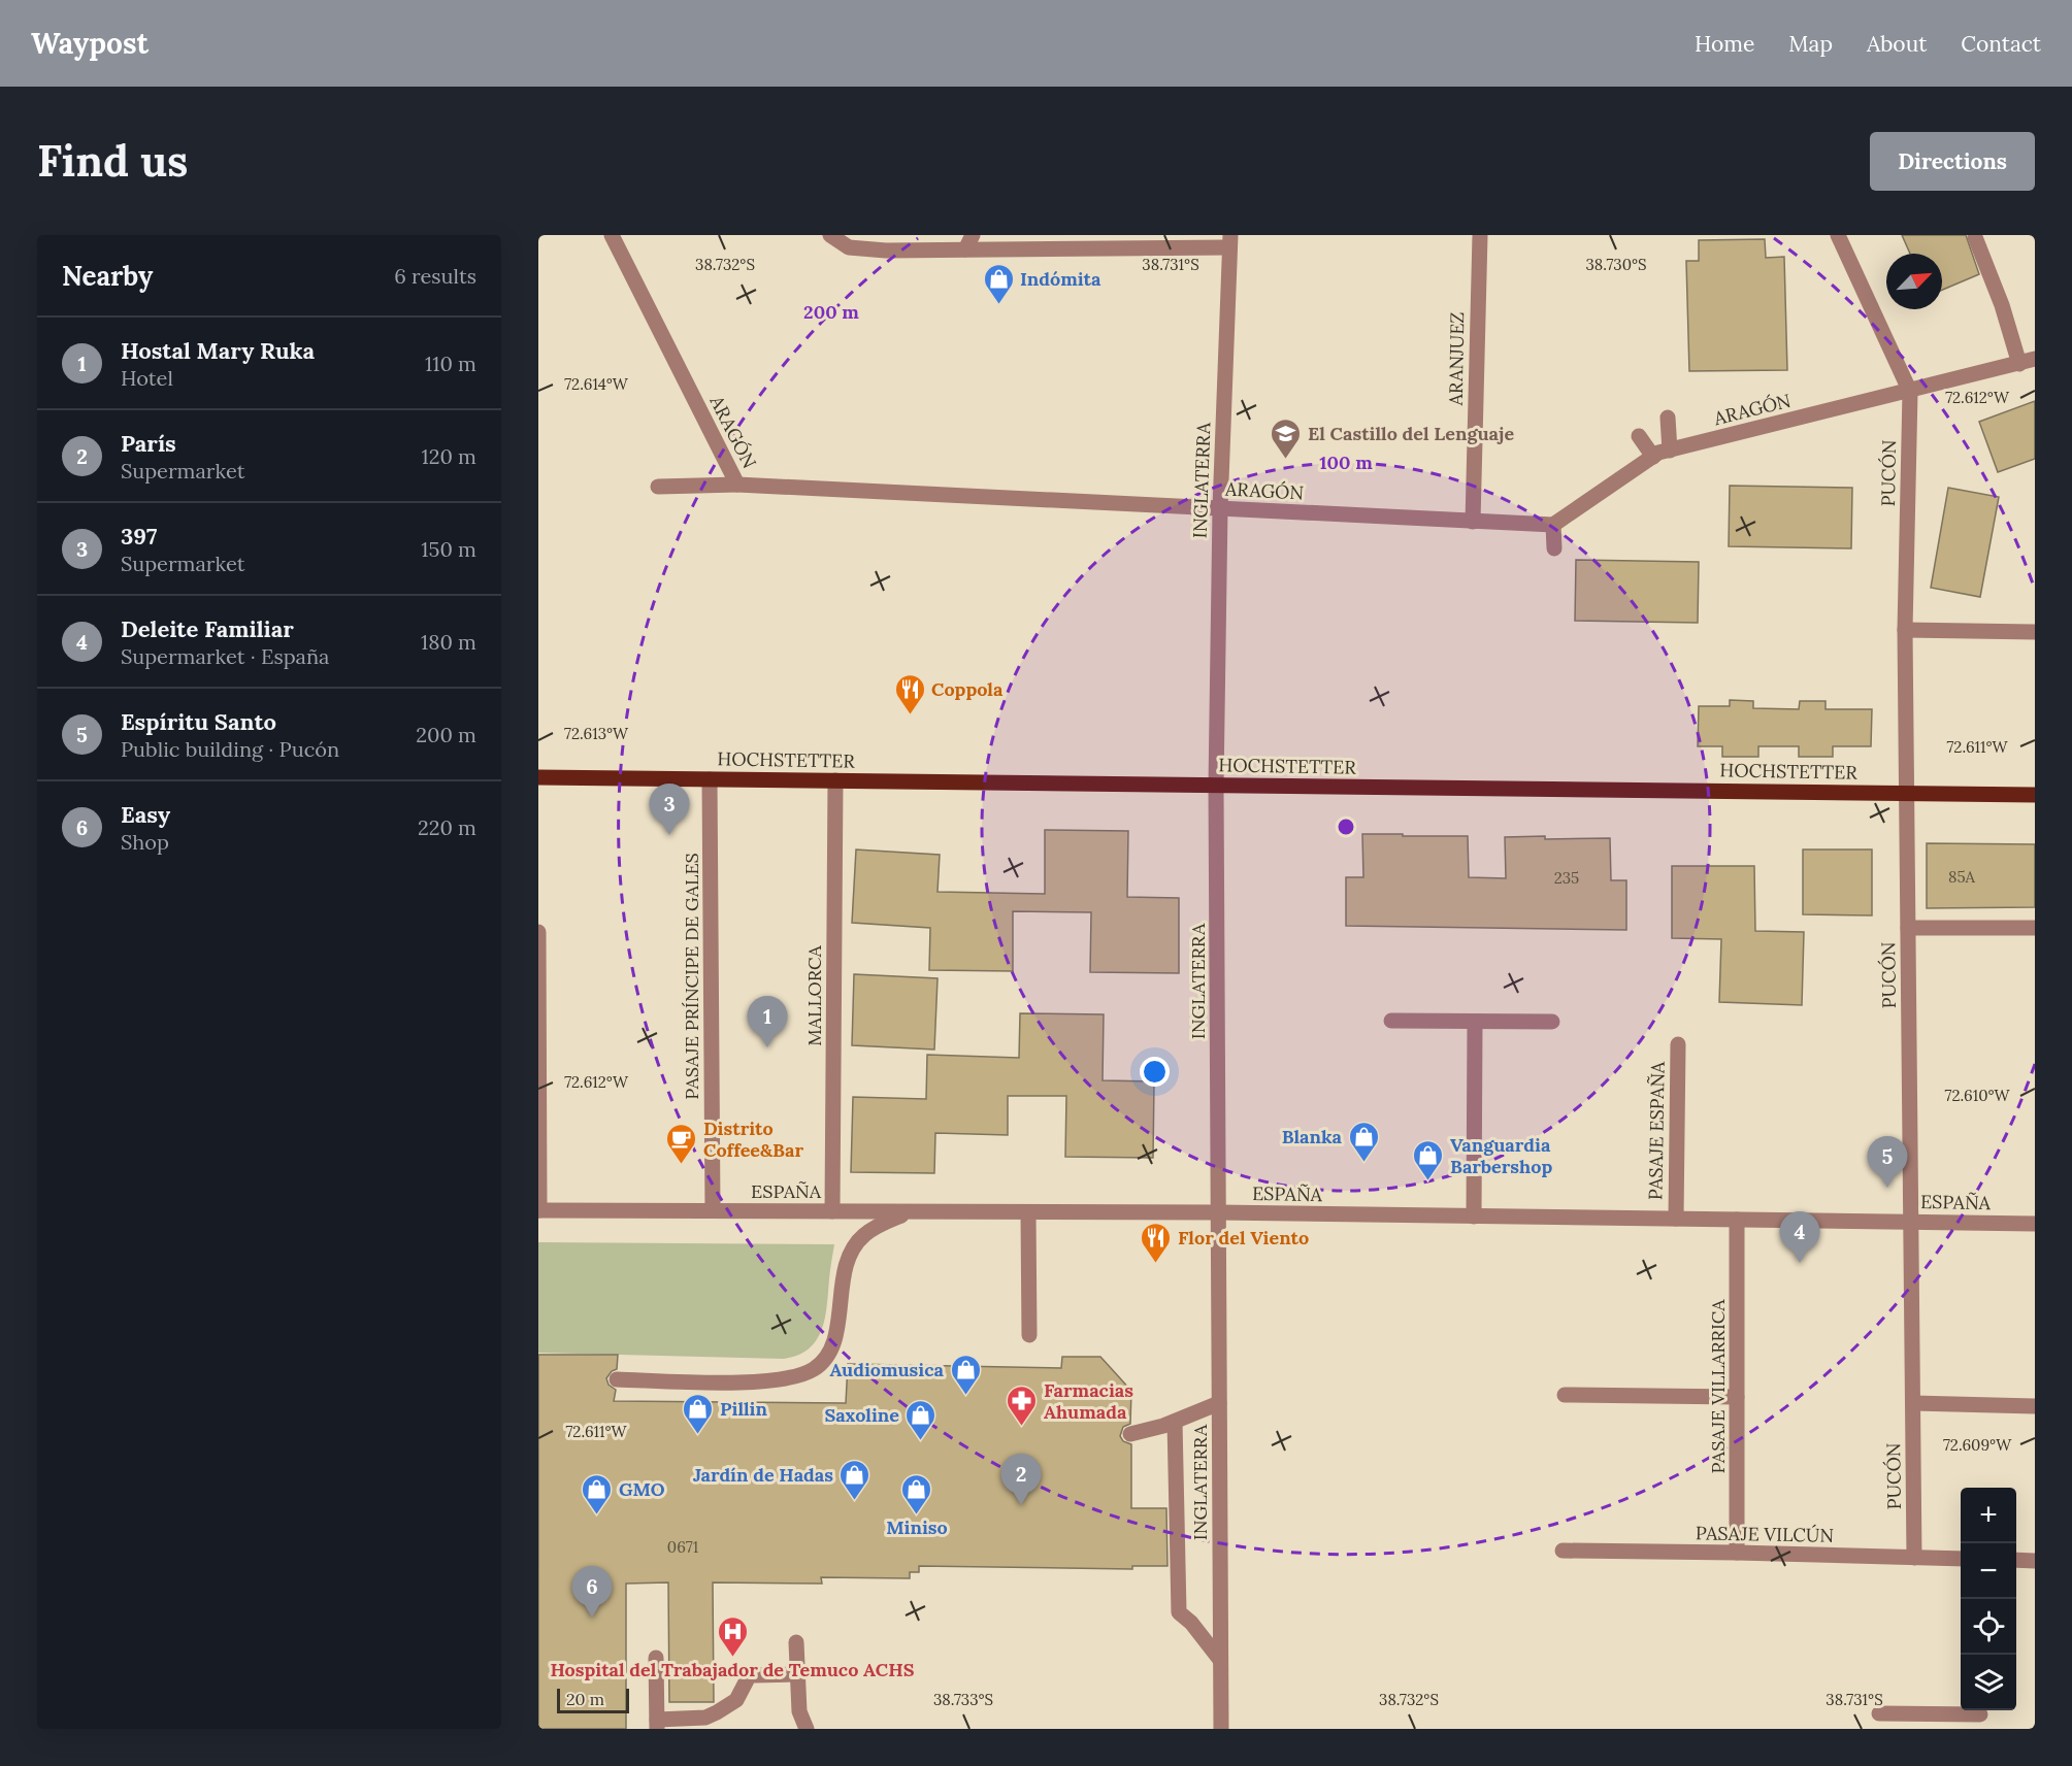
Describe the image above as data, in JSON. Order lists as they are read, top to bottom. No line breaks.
{"streets":{"main road":["HOCHSTETTER"],"street":["ARANJUEZ","ARAGÓN","PUCÓN","INGLATERRA","PASAJE PRÍNCIPE DE GALES","MALLORCA","PASAJE ESPAÑA","ESPAÑA","PASAJE VILLARRICA","PASAJE VILCÚN"]},"crossings":[["ARANJUEZ","ARAGÓN"],["ARAGÓN","PUCÓN"],["ARAGÓN","INGLATERRA"],["PUCÓN","HOCHSTETTER"],["PUCÓN","ESPAÑA"],["PUCÓN","PASAJE VILCÚN"],["INGLATERRA","HOCHSTETTER"],["INGLATERRA","ESPAÑA"],["HOCHSTETTER","PASAJE PRÍNCIPE DE GALES"],["HOCHSTETTER","MALLORCA"],["PASAJE PRÍNCIPE DE GALES","ESPAÑA"],["MALLORCA","ESPAÑA"],["PASAJE ESPAÑA","ESPAÑA"],["ESPAÑA","PASAJE VILLARRICA"],["PASAJE VILLARRICA","PASAJE VILCÚN"]],"places":{"shop":["Indómita","Blanka","Vanguardia Barbershop","Audiomusica","Pillin","Saxoline","Jardín de Hadas","GMO","Miniso"],"school or university":["El Castillo del Lenguaje"],"restaurant":["Coppola","Flor del Viento"],"cafe":["Distrito Coffee&Bar"],"pharmacy":["Farmacias Ahumada"],"hospital":["Hospital del Trabajador de Temuco ACHS"]},"house_numbers":["85A","235","0671"],"scale_bar":"20 m","north":"top right","page":{"header":"Waypost","nav":["Home","Map","About","Contact"],"buttons":"Directions","title":"Find us","heading":["Nearby","6 results"],"list":[{"mark":"1","name":"Hostal Mary Ruka","note":"Hotel","value":"110 m"},{"mark":"2","name":"París","note":"Supermarket","value":"120 m"},{"mark":"3","name":"397","note":"Supermarket","value":"150 m"},{"mark":"4","name":"Deleite Familiar","note":"Supermarket · España","value":"180 m"},{"mark":"5","name":"Espíritu Santo","note":"Public building · Pucón","value":"200 m"},{"mark":"6","name":"Easy","note":"Shop","value":"220 m"}],"pins":["3","1","5","4","2","6"],"map_buttons":["+","−"],"scale":"20 m"},"coordinates":["38.732°S","38.731°S","38.730°S","72.614°W","72.612°W","72.613°W","72.611°W","72.610°W","72.609°W","38.733°S"],"rings":["200 m","100 m"]}
